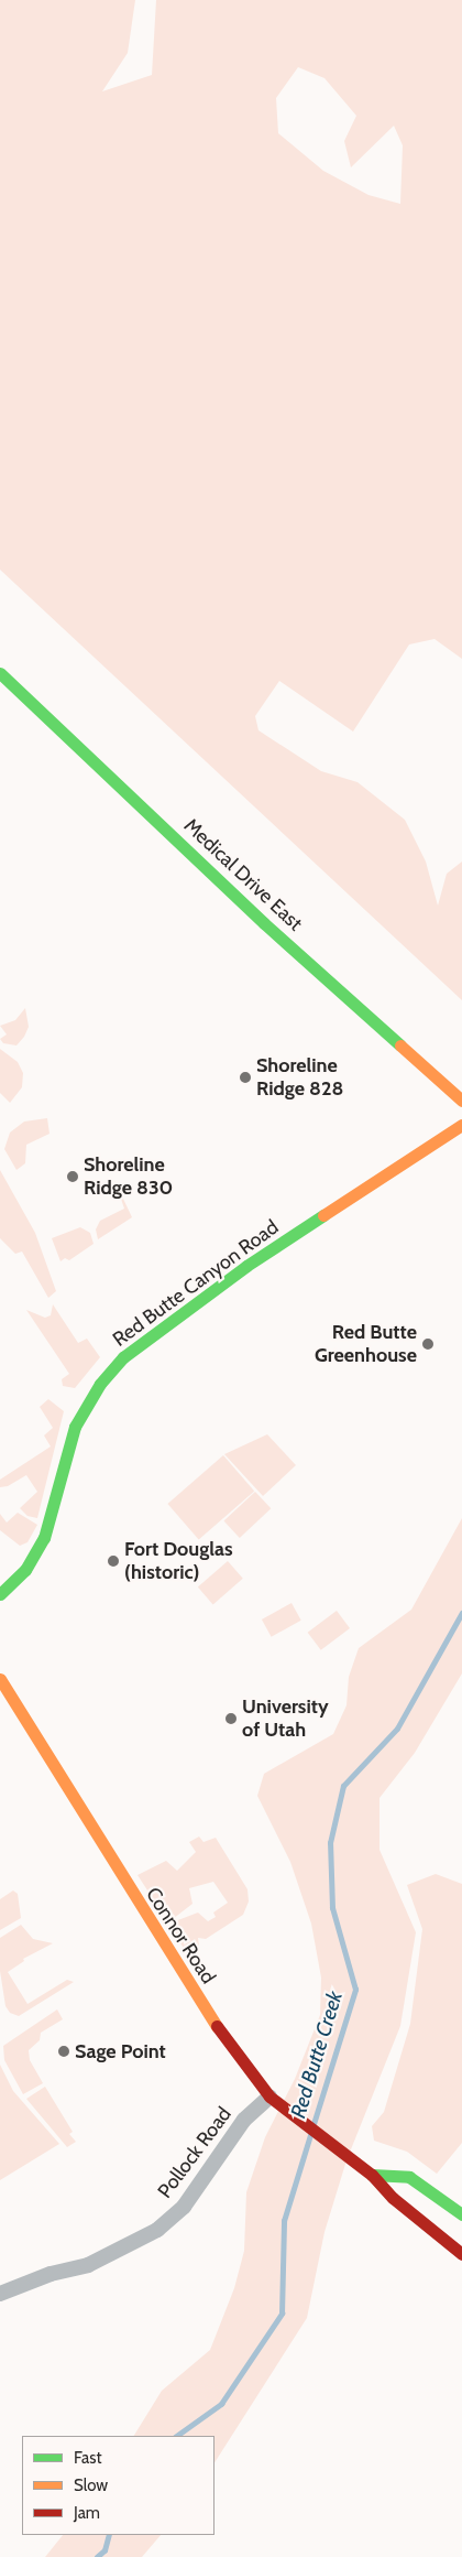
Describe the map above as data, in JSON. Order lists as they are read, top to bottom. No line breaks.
{"streets":{"street":["Medical Drive East","Red Butte Canyon Road","Connor Road","Pollock Road"]},"crossings":[["Connor Road","Pollock Road"]],"water":["Red Butte Creek"],"places":["Shoreline Ridge 828","Shoreline Ridge 830","Red Butte Greenhouse","Fort Douglas (historic)","University of Utah","Sage Point"],"legend":["Fast","Slow","Jam"]}
